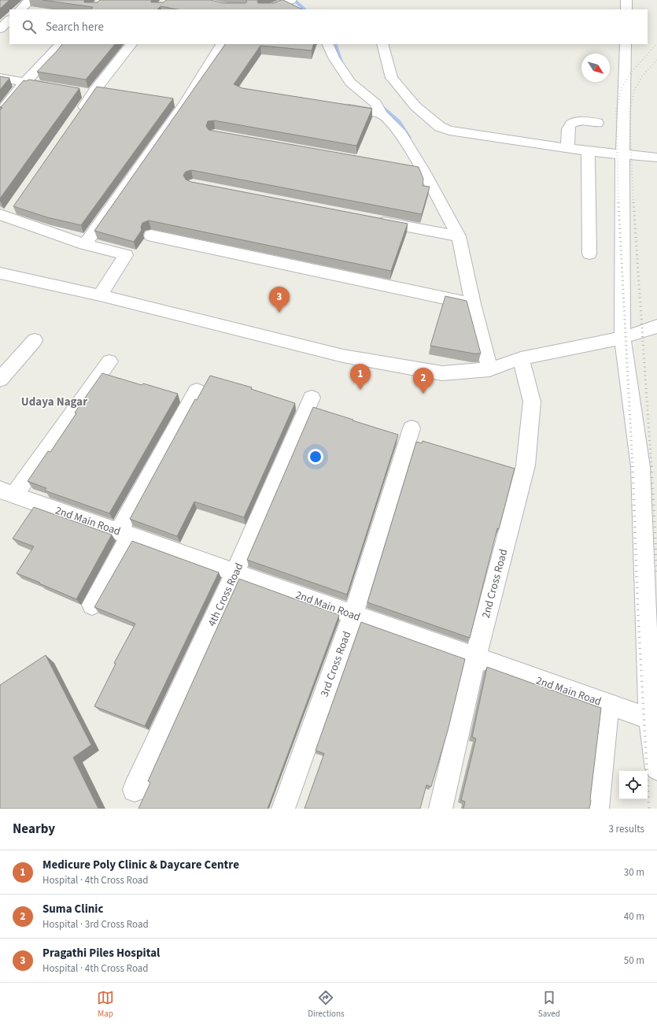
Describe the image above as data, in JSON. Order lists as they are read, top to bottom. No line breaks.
{"streets":{"street":["2nd Main Road","2nd Cross Road","4th Cross Road","3rd Cross Road"]},"crossings":[["2nd Main Road","2nd Cross Road"],["2nd Main Road","4th Cross Road"],["2nd Main Road","3rd Cross Road"]],"districts":["Udaya Nagar"],"north":"bottom right","page":{"search":"Search here","pins":["3","1","2"],"heading":["Nearby","3 results"],"list":[{"mark":"1","name":"Medicure Poly Clinic & Daycare Centre","note":"Hospital · 4th Cross Road","value":"30 m"},{"mark":"2","name":"Suma Clinic","note":"Hospital · 3rd Cross Road","value":"40 m"},{"mark":"3","name":"Pragathi Piles Hospital","note":"Hospital · 4th Cross Road","value":"50 m"}],"nav":["Map","Directions","Saved"]}}
